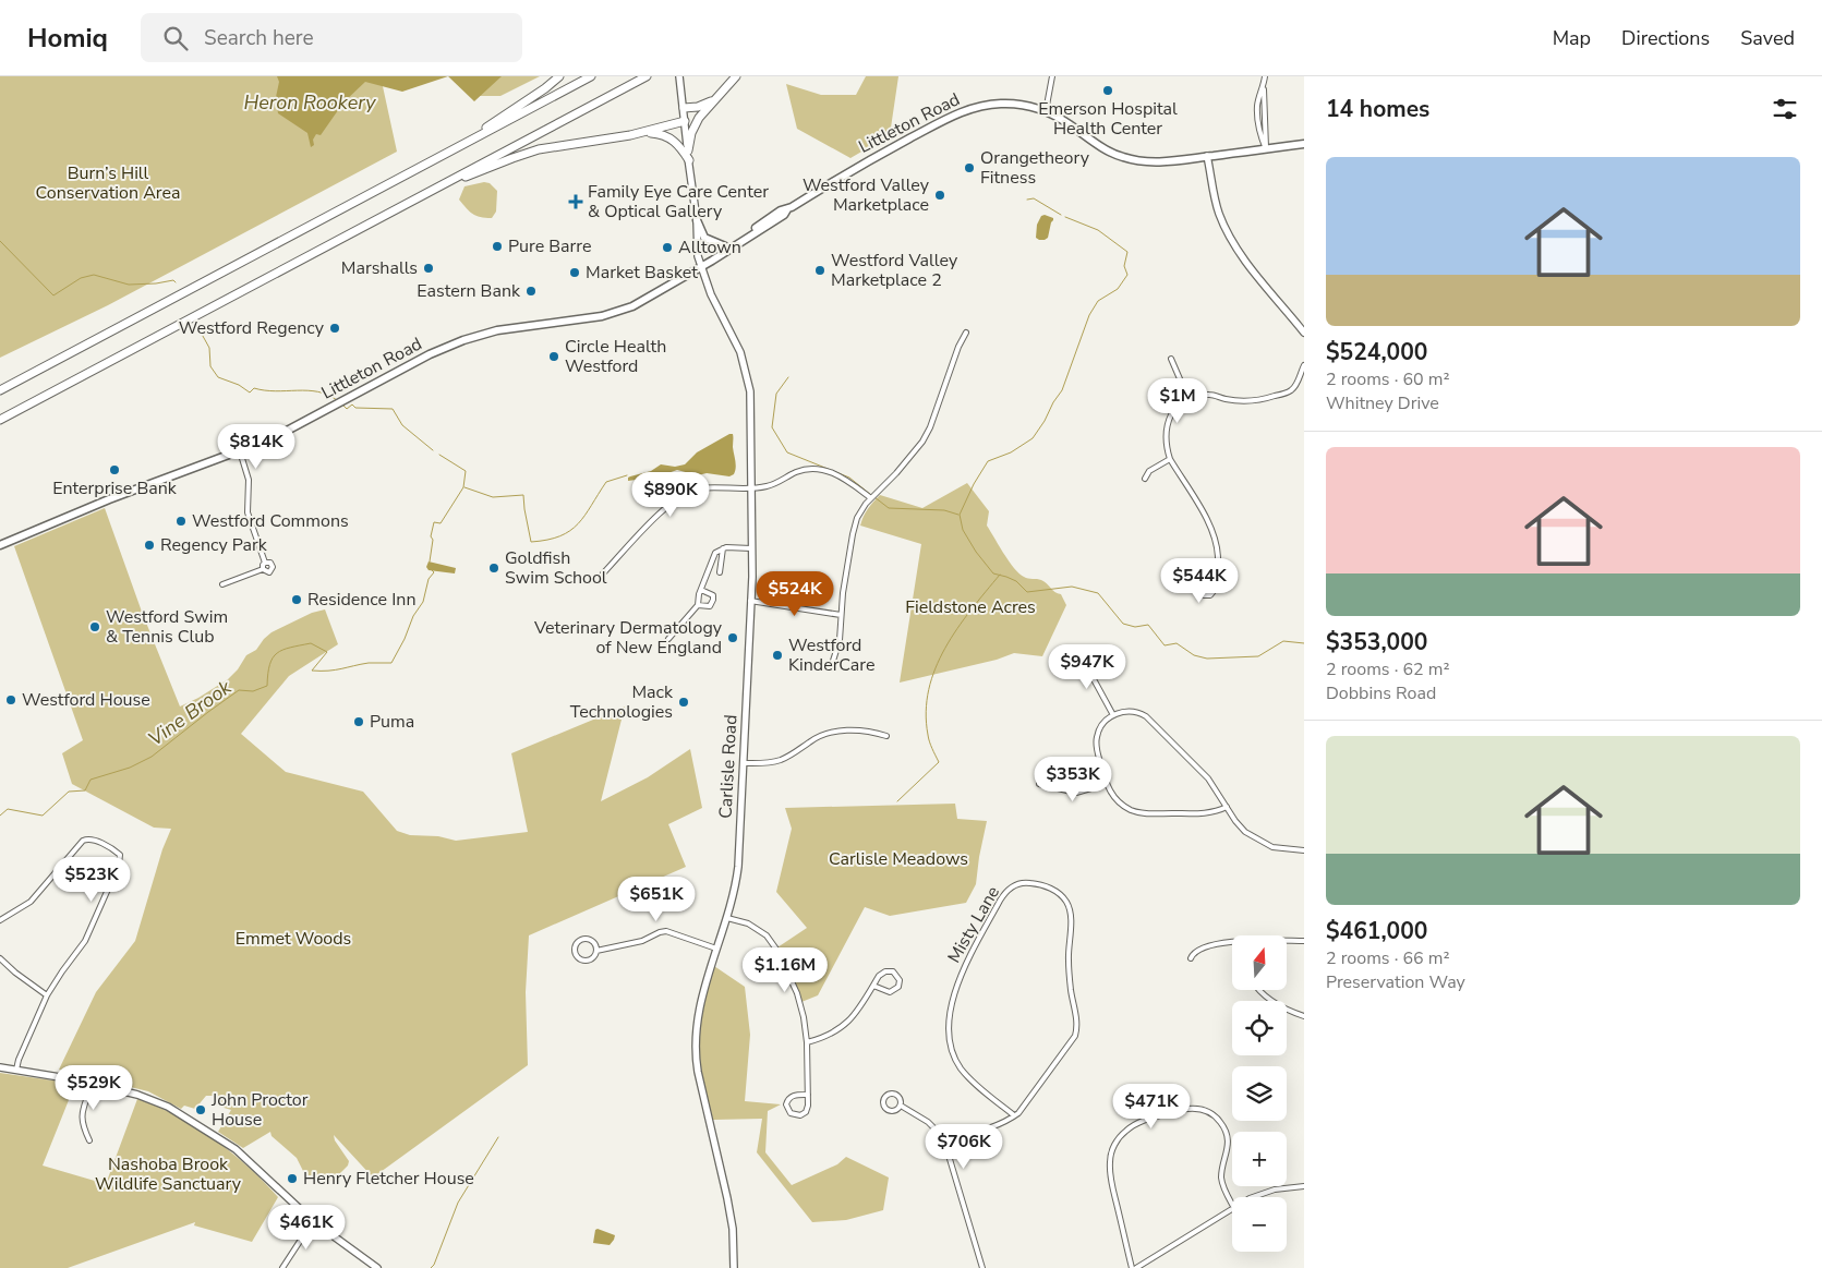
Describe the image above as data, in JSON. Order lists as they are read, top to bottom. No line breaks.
{"streets":{"main road":["Littleton Road","Carlisle Road"],"street":["Misty Lane"]},"crossings":[["Littleton Road","Carlisle Road"]],"water":["Heron Rookery","Vine Brook"],"parks":["Burn’s Hill Conservation Area","Fieldstone Acres","Carlisle Meadows","Emmet Woods","Nashoba Brook Wildlife Sanctuary"],"places":{"other":["Emerson Hospital Health Center","Orangetheory Fitness","Westford Valley Marketplace","Pure Barre","Alltown","Marshalls","Westford Valley Marketplace 2","Market Basket","Eastern Bank","Westford Regency","Circle Health Westford","Enterprise Bank","Westford Commons","Regency Park","Goldfish Swim School","Residence Inn","Westford Swim & Tennis Club","Veterinary Dermatology of New England","Westford KinderCare","Westford House","Mack Technologies","Puma","John Proctor House","Henry Fletcher House"],"health":["Family Eye Care Center & Optical Gallery"]},"north":"top","page":{"header":"Homiq","search":"Search here","nav":["Map","Directions","Saved"],"heading":"14 homes","list":[{"name":"$524,000","note":"2 rooms · 60 m² · Whitney Drive"},{"name":"$353,000","note":"2 rooms · 62 m² · Dobbins Road"},{"name":"$461,000","note":"2 rooms · 66 m² · Preservation Way"}],"price":["$1M","$814K","$890K","$544K","$524K","$947K","$353K","$523K","$651K","$1.16M","$529K","$471K","$706K","$461K"],"map_buttons":["+","−"]}}
